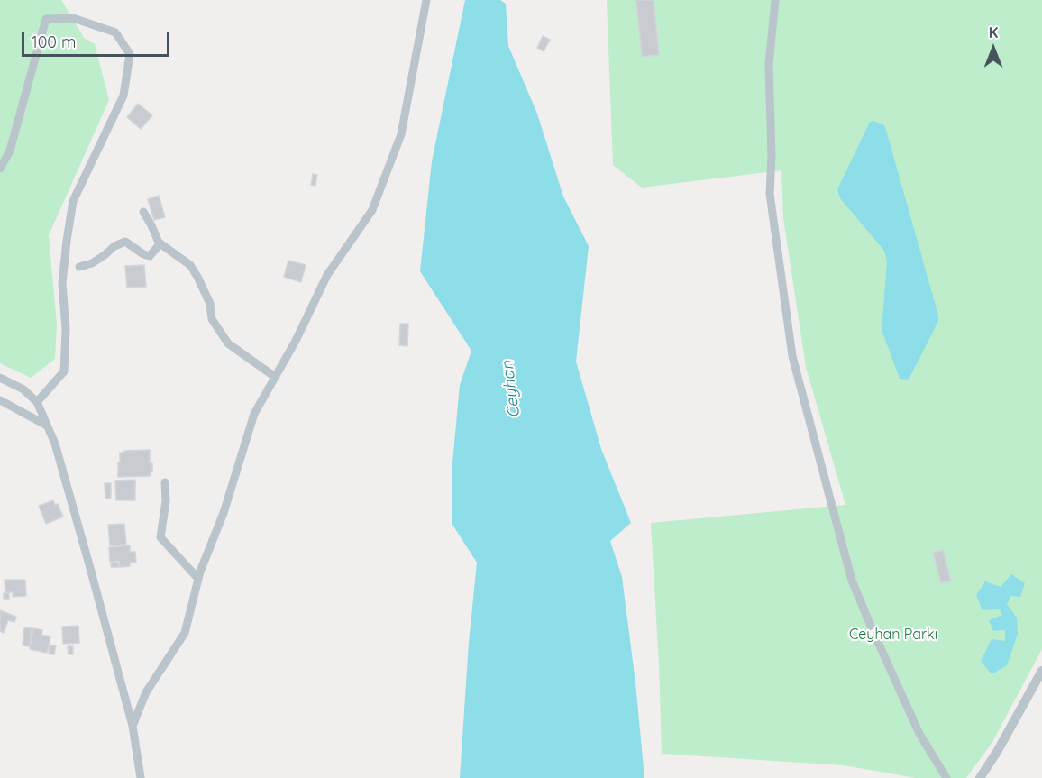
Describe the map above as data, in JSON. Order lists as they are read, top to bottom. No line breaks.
{"water":["Ceyhan"],"parks":["Ceyhan Parkı"],"scale_bar":"100 m","north":"top"}
